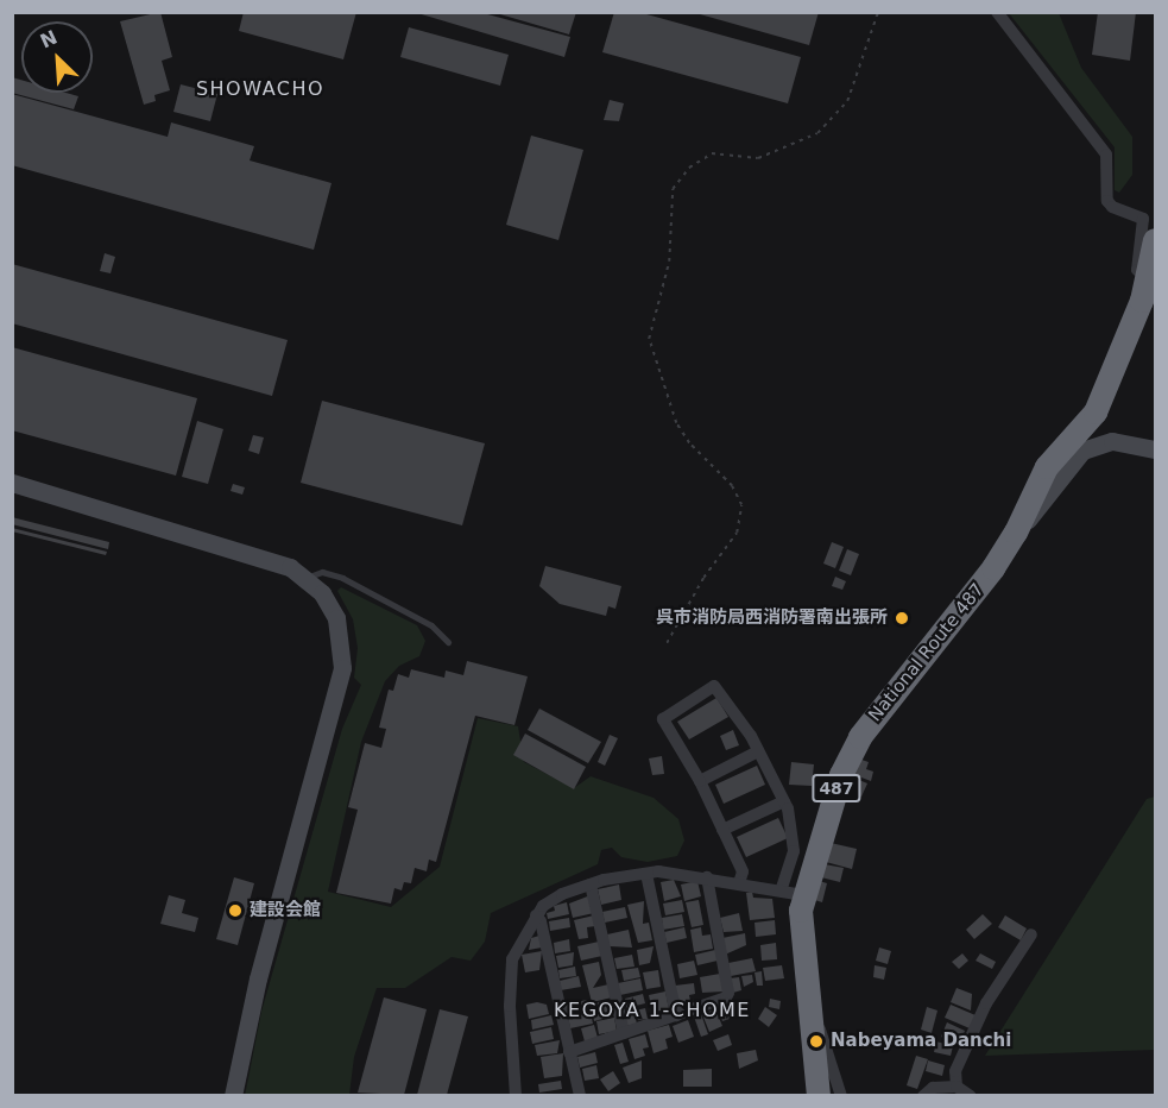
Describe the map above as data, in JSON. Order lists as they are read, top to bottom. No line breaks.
{"streets":{"highway":["National Route 487","487"]},"districts":["SHOWACHO","KEGOYA 1-CHOME"],"places":["呉市消防局西消防署南出張所","建設会館","Nabeyama Danchi"],"north":"top left"}
